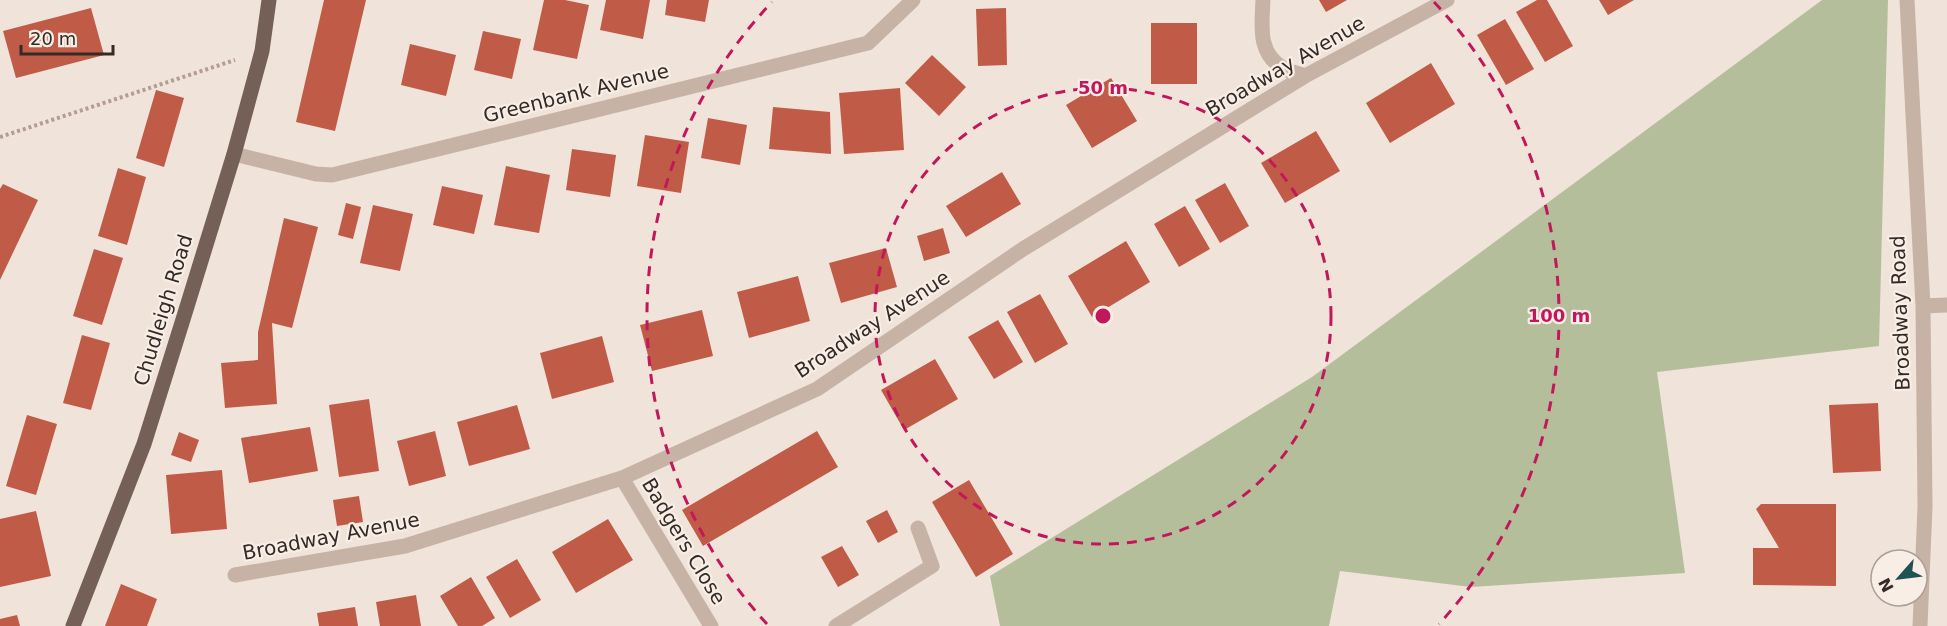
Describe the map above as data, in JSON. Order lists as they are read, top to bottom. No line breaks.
{"streets":{"main road":["Chudleigh Road"],"street":["Broadway Avenue","Greenbank Avenue","Broadway Road","Badgers Close"]},"crossings":[["Broadway Avenue","Badgers Close"],["Greenbank Avenue","Chudleigh Road"]],"scale_bar":"20 m","north":"bottom left","rings":["50 m","100 m"]}
